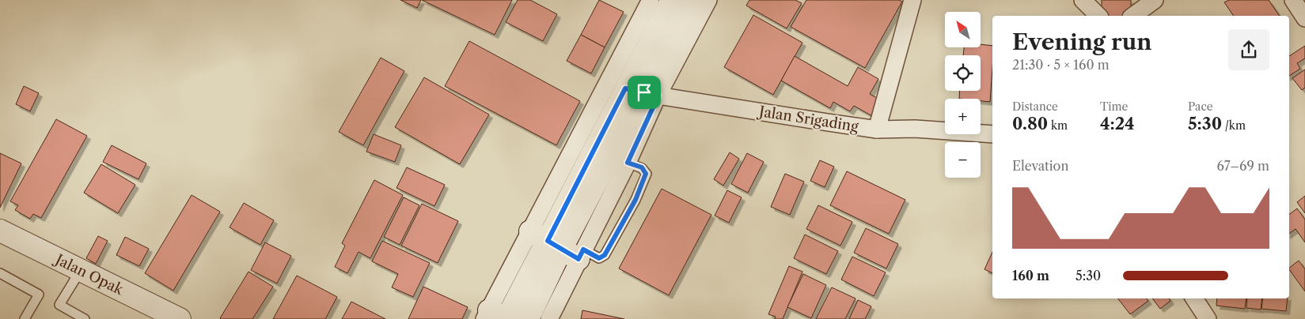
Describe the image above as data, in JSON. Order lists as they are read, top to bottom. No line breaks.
{"streets":{"main road":["Jalan Opak"],"street":["Jalan Srigading"]},"north":"top left","page":{"map_buttons":["+","−"],"heading":["Evening run","21:30 · 5 × 160 m"],"stats":[["Distance","0.80 km"],["Time","4:24"],["Pace","5:30 /km"]],"chart":["Elevation","67–69 m"],"list":[{"name":"160 m","note":"5:30"}]}}
